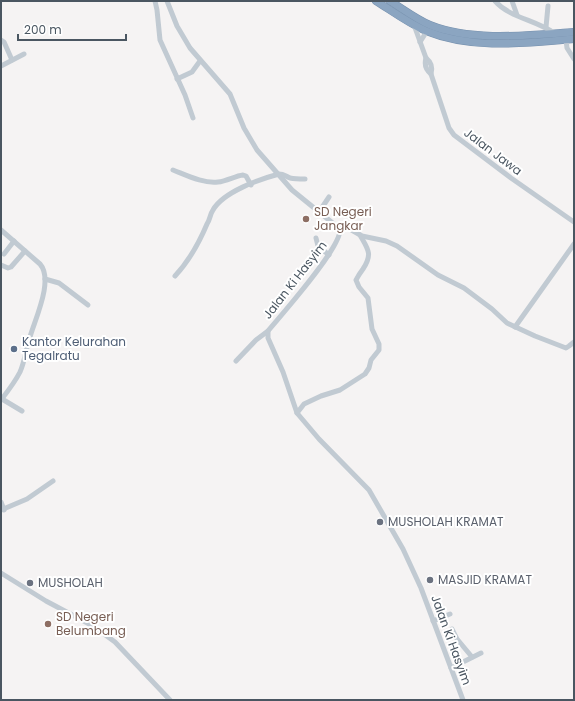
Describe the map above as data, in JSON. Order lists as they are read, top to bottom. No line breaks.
{"streets":{"street":["Jalan Jawa","Jalan Ki Hasyim"]},"places":["SD Negeri Jangkar","Kantor Kelurahan Tegalratu","MUSHOLAH KRAMAT","MASJID KRAMAT","MUSHOLAH","SD Negeri Belumbang"],"scale_bar":"200 m"}
